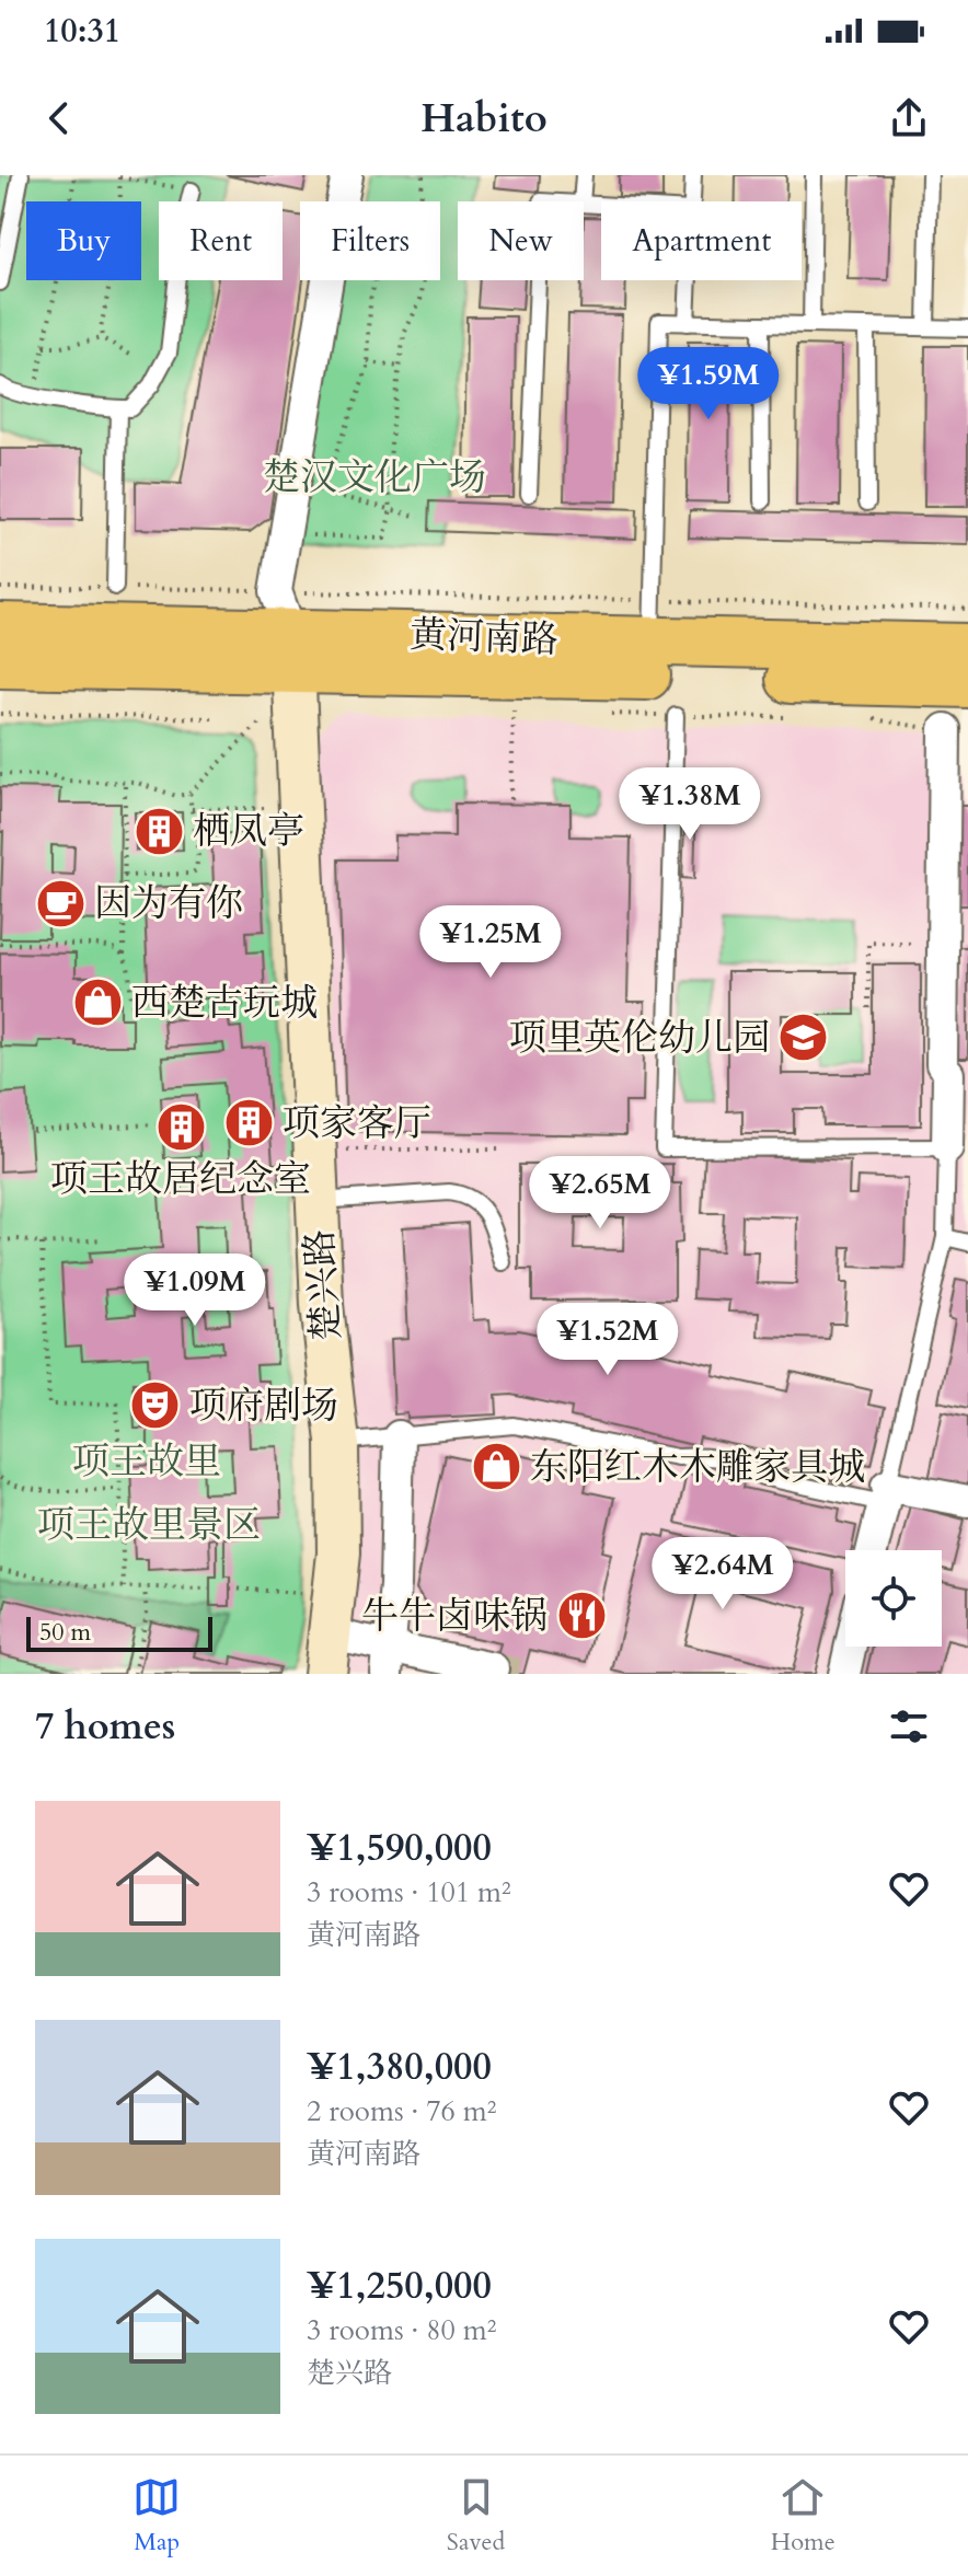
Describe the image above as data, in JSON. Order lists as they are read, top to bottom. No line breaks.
{"streets":{"main road":["黄河南路"],"street":["楚兴路"]},"crossings":[["黄河南路","楚兴路"]],"parks":["楚汉文化广场","项王故里","项王故里景区"],"places":{"building":["栖凤亭","项家客厅","项王故居纪念室"],"cafe":["因为有你"],"shop":["西楚古玩城","东阳红木木雕家具城"],"school or university":["项里英伦幼儿园"],"theatre":["项府剧场"],"restaurant":["牛牛卤味锅"]},"scale_bar":"50 m","page":{"status":"10:31","header":"Habito","chip":["Buy","Rent","Filters","New","Apartment"],"price":["¥1.59M","¥1.38M","¥1.25M","¥2.65M","¥1.09M","¥1.52M","¥2.64M"],"scale":"50 m","heading":"7 homes","list":[{"name":"¥1,590,000","note":"3 rooms · 101 m² · 黄河南路"},{"name":"¥1,380,000","note":"2 rooms · 76 m² · 黄河南路"},{"name":"¥1,250,000","note":"3 rooms · 80 m² · 楚兴路"}],"tabs":["Map","Saved","Home"]}}
